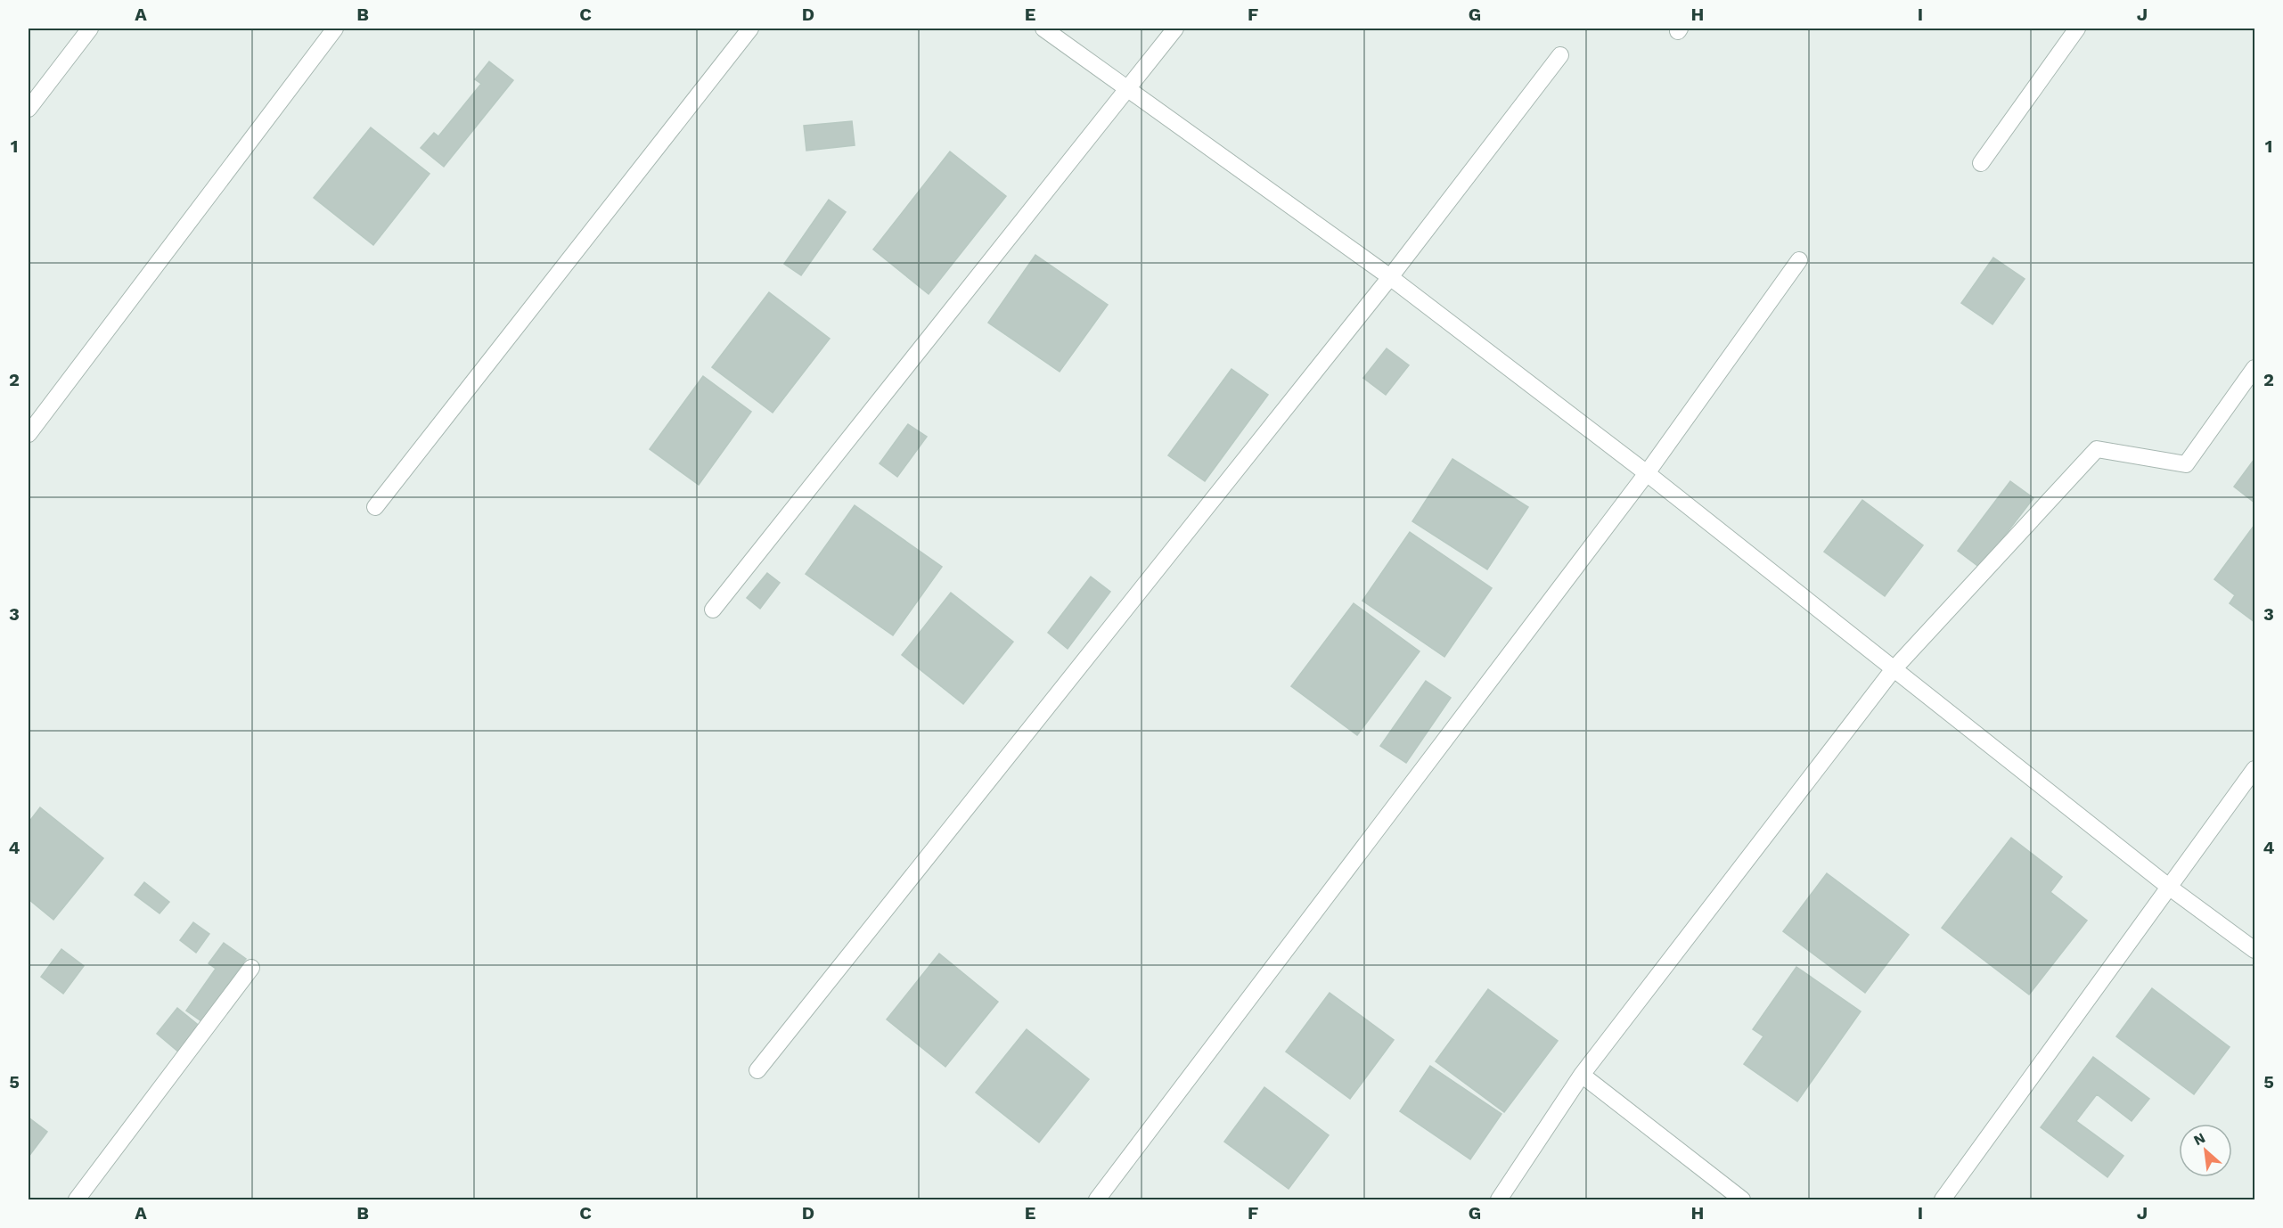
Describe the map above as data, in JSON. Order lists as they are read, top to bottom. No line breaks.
{"north":"top left","grid":{"columns":["A","B","C","D","E","F","G","H","I","J"],"rows":["1","2","3","4","5"]}}
